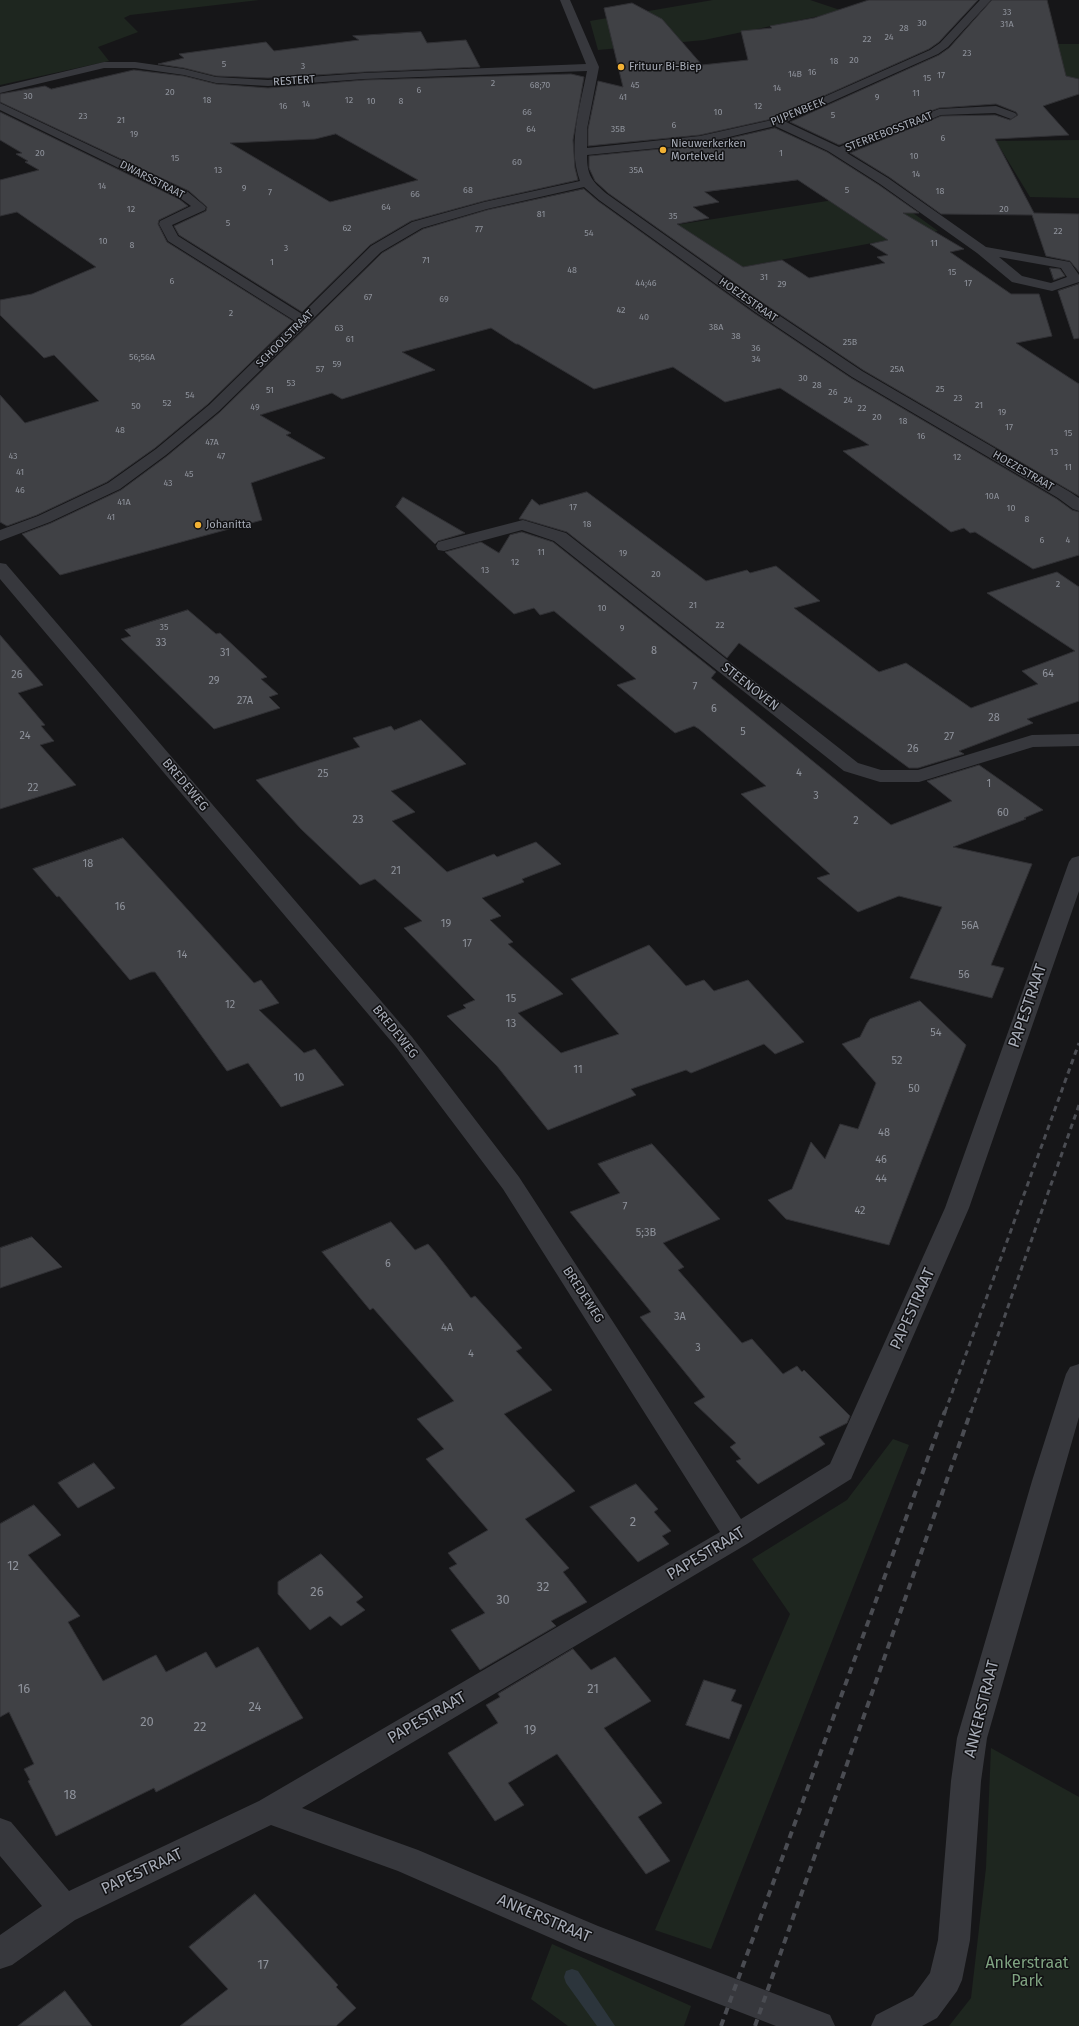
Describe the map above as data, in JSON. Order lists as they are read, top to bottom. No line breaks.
{"streets":{"street":["RESTERT","PIJPENBEEK","STERREBOSSTRAAT","DWARSSTRAAT","HOEZESTRAAT","SCHOOLSTRAAT","STEENOVEN","BREDEWEG","PAPESTRAAT","ANKERSTRAAT"]},"crossings":[["PIJPENBEEK","STERREBOSSTRAAT"],["DWARSSTRAAT","SCHOOLSTRAAT"],["HOEZESTRAAT","SCHOOLSTRAAT"],["BREDEWEG","PAPESTRAAT"],["PAPESTRAAT","ANKERSTRAAT"]],"parks":["Ankerstraat Park"],"places":["Frituur Bi-Biep","Nieuwerkerken Mortelveld","Johanitta"],"house_numbers":["33","30","31A","28","24","22","23","20","18","5","3","16","14B","17","15","2","68;70","45","14","6","20","11","30","41","9","18","12","10","8","14","16","12","66","10","5","23","21","6","64","35B","19","6","20","1","10","15","60","13","35A","14","14","9","68","5","18","7","66","64","12","20","81","35","5","62","77","22","54","10","11","8","3","71","1","48","15","31","6","44;46","17","29","67","69","42","2","40","38A","63","38","61","25B","36","56;56A","34","59","57","25A","30","53","28","25","51","26","54","23","24","52","21","50","49","22","19","20","18","17","48","15","16","47A","13","43","47","12","11","41","45","43","46","10A","41A","17","10","41","8","18","6","4","11","19","12","13","20","2","21","10","22","35","9","33","8","31","64","26","29","7","27A","6","28","5","24","27","26","4","25","1","22","3","60","23","2","18","21","16","19","56A","17","14","56","15","12","13","54","52","11","10","50","48","46","44","7","42","5;3B","6","3A","4A","3","4","2","12","32","26","30","16","21","24","20","22","19","18","17"]}
